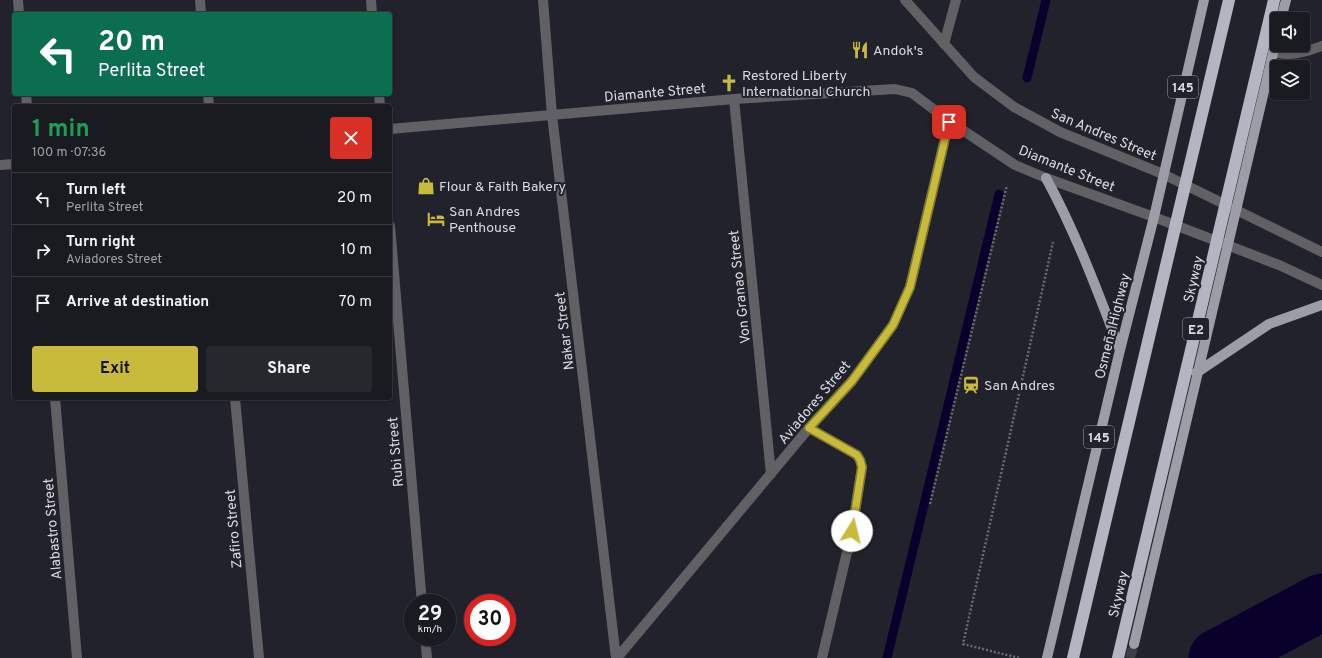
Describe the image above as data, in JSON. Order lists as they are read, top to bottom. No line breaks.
{"streets":{"highway":["Skyway","E2"],"main road":["145","Osmeña Highway"],"street":["Diamante Street","San Andres Street","Von Granao Street","Nakar Street","Aviadores Street","Rubi Street","Alabastro Street","Zafiro Street"]},"crossings":[["Diamante Street","Von Granao Street"],["Diamante Street","Osmeña Highway"],["Diamante Street","Nakar Street"],["Diamante Street","Aviadores Street"],["San Andres Street","Osmeña Highway"],["Von Granao Street","Aviadores Street"],["Nakar Street","Aviadores Street"]],"places":{"restaurant":["Andok's"],"church":["Restored Liberty International Church"],"shop":["Flour & Faith Bakery"],"hotel":["San Andres Penthouse"],"station":["San Andres"]},"page":{"turn":["20 m","Perlita Street"],"heading":["1 min","100 m · 07:36"],"list":[{"name":"Turn left","note":"Perlita Street","value":"20 m"},{"name":"Turn right","note":"Aviadores Street","value":"10 m"},{"name":"Arrive at destination","value":"70 m"}],"buttons":["Exit","Share"],"speed":"29 km/h","limit":"30"}}
